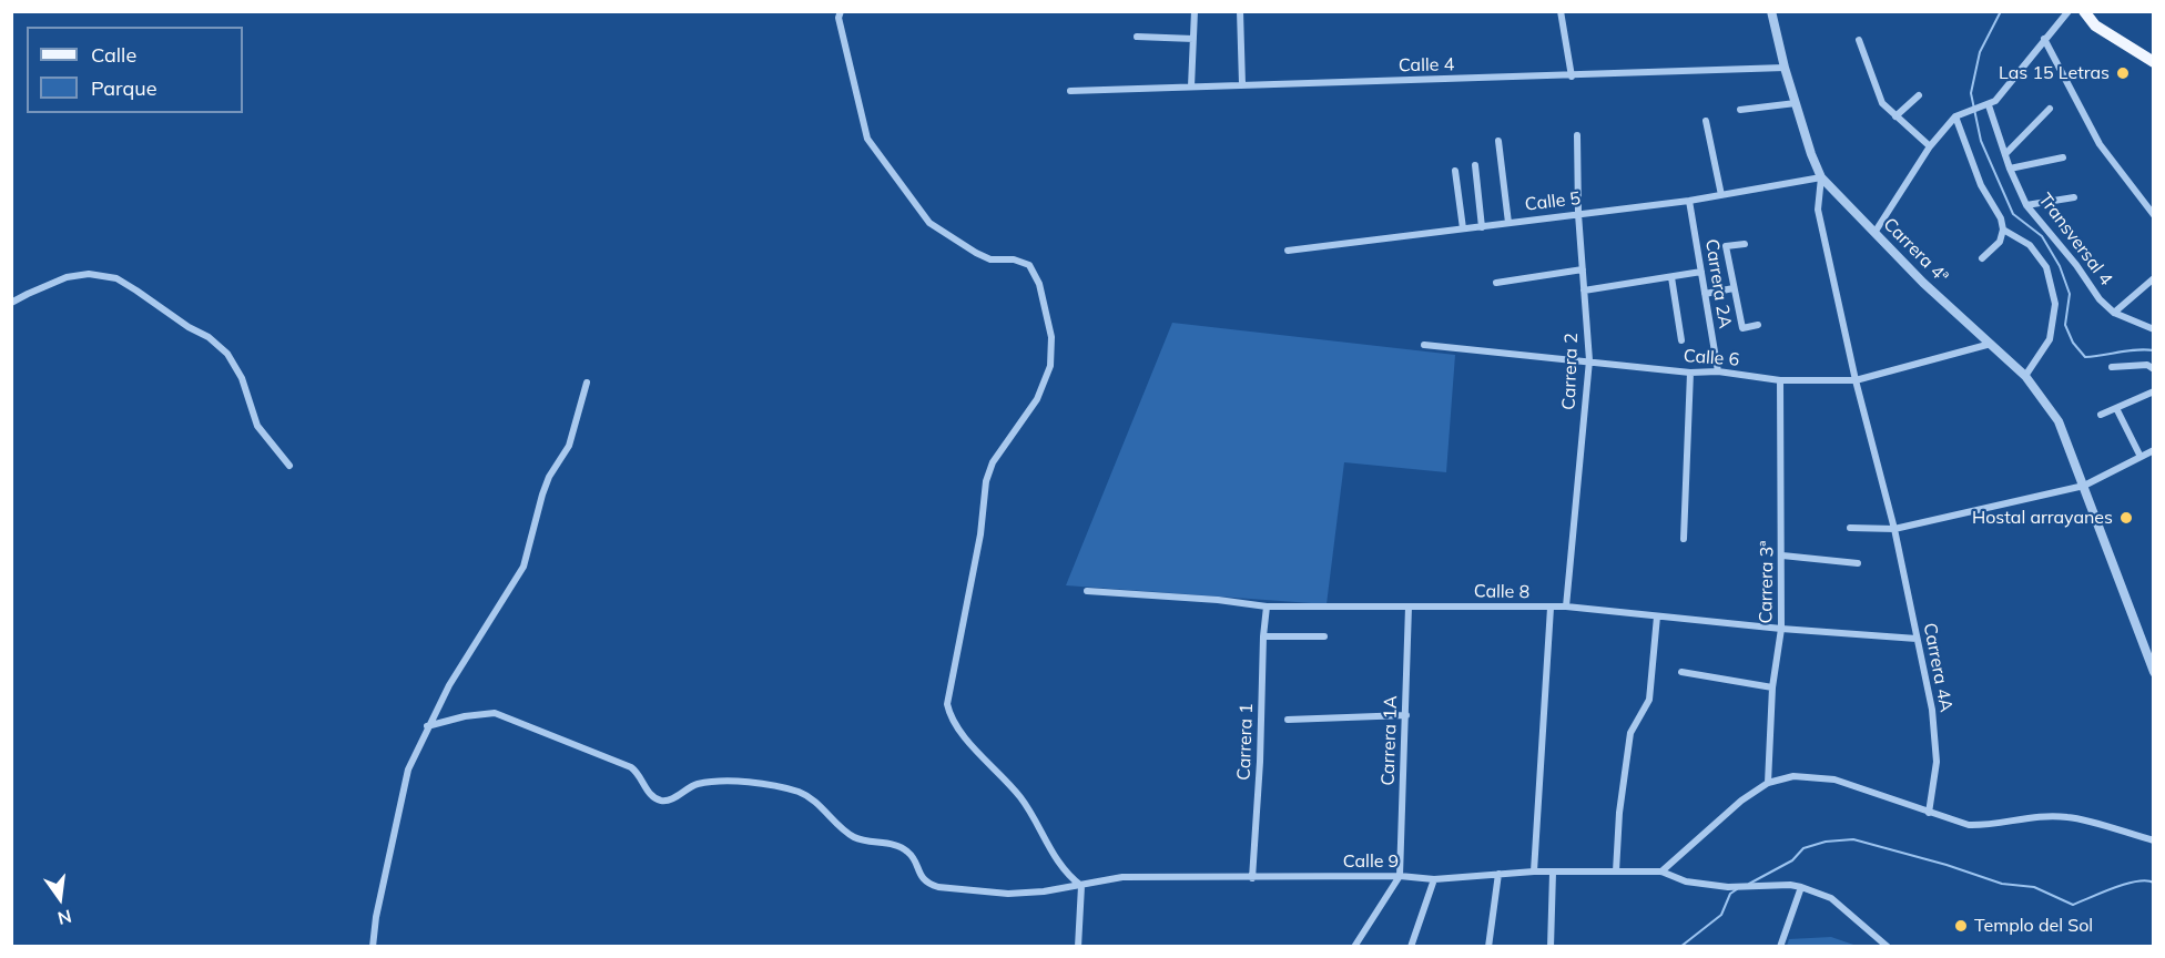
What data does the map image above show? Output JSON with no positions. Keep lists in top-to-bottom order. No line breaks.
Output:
{"streets":{"street":["Calle 4","Calle 5","Transversal 4","Carrera 4ª","Carrera 2A","Calle 6","Carrera 2","Carrera 3ª","Calle 8","Carrera 4A","Carrera 1A","Carrera 1","Calle 9"]},"crossings":[["Calle 4","Carrera 4ª"],["Calle 5","Carrera 4ª"],["Calle 5","Carrera 2A"],["Calle 5","Carrera 2"],["Calle 5","Carrera 4A"],["Carrera 4ª","Calle 6"],["Carrera 4ª","Carrera 4A"],["Carrera 2A","Calle 6"],["Calle 6","Carrera 2"],["Calle 6","Carrera 3ª"],["Calle 6","Carrera 4A"],["Carrera 2","Calle 8"],["Carrera 3ª","Calle 8"],["Calle 8","Carrera 4A"],["Calle 8","Carrera 1A"],["Calle 8","Carrera 1"],["Carrera 1A","Calle 9"],["Carrera 1","Calle 9"]],"places":["Las 15 Letras","Hostal arrayanes","Templo del Sol"],"legend":["Calle","Parque"],"north":"bottom"}
